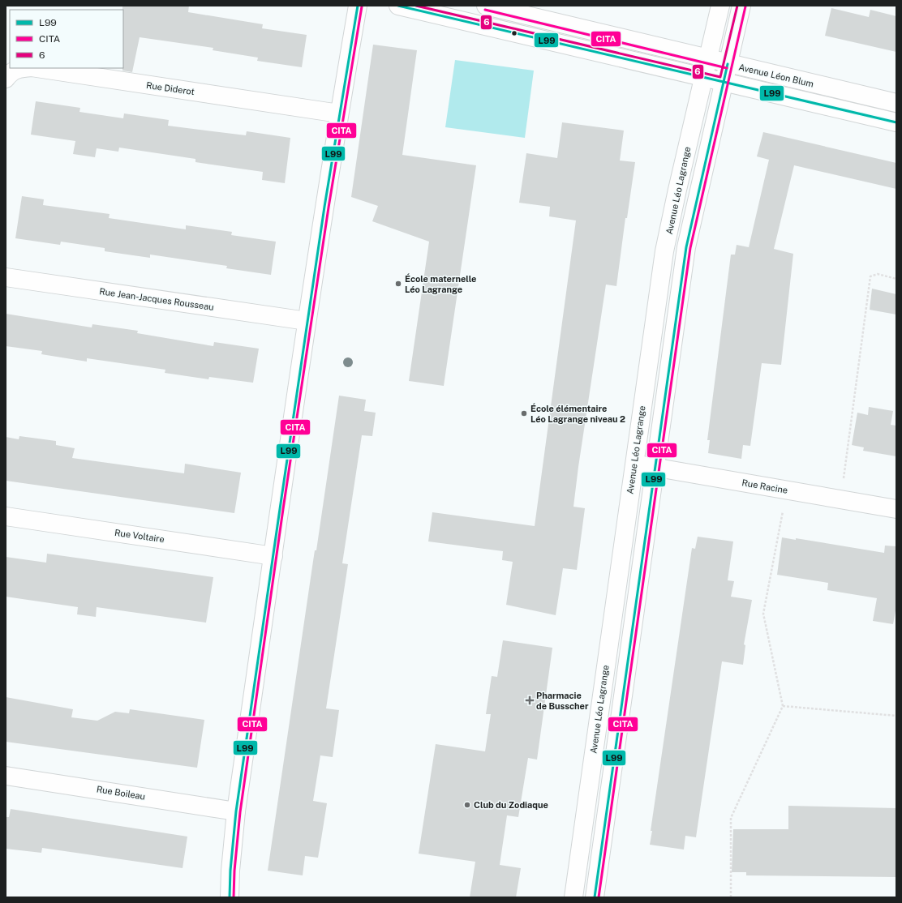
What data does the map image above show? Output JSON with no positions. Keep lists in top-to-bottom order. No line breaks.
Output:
{"streets":{"street":["Avenue Léon Blum","Rue Diderot","Avenue Léo Lagrange","Rue Jean-Jacques Rousseau","Rue Racine","Rue Voltaire","Rue Boileau"]},"crossings":[["Avenue Léon Blum","Avenue Léo Lagrange"],["Avenue Léo Lagrange","Rue Racine"]],"places":{"other":["École maternelle Léo Lagrange","École élémentaire Léo Lagrange niveau 2","Club du Zodiaque"],"health":["Pharmacie de Busscher"]},"lines":["transit line L99","transit line 6","transit line CITA"],"legend":["L99","CITA","6"]}
